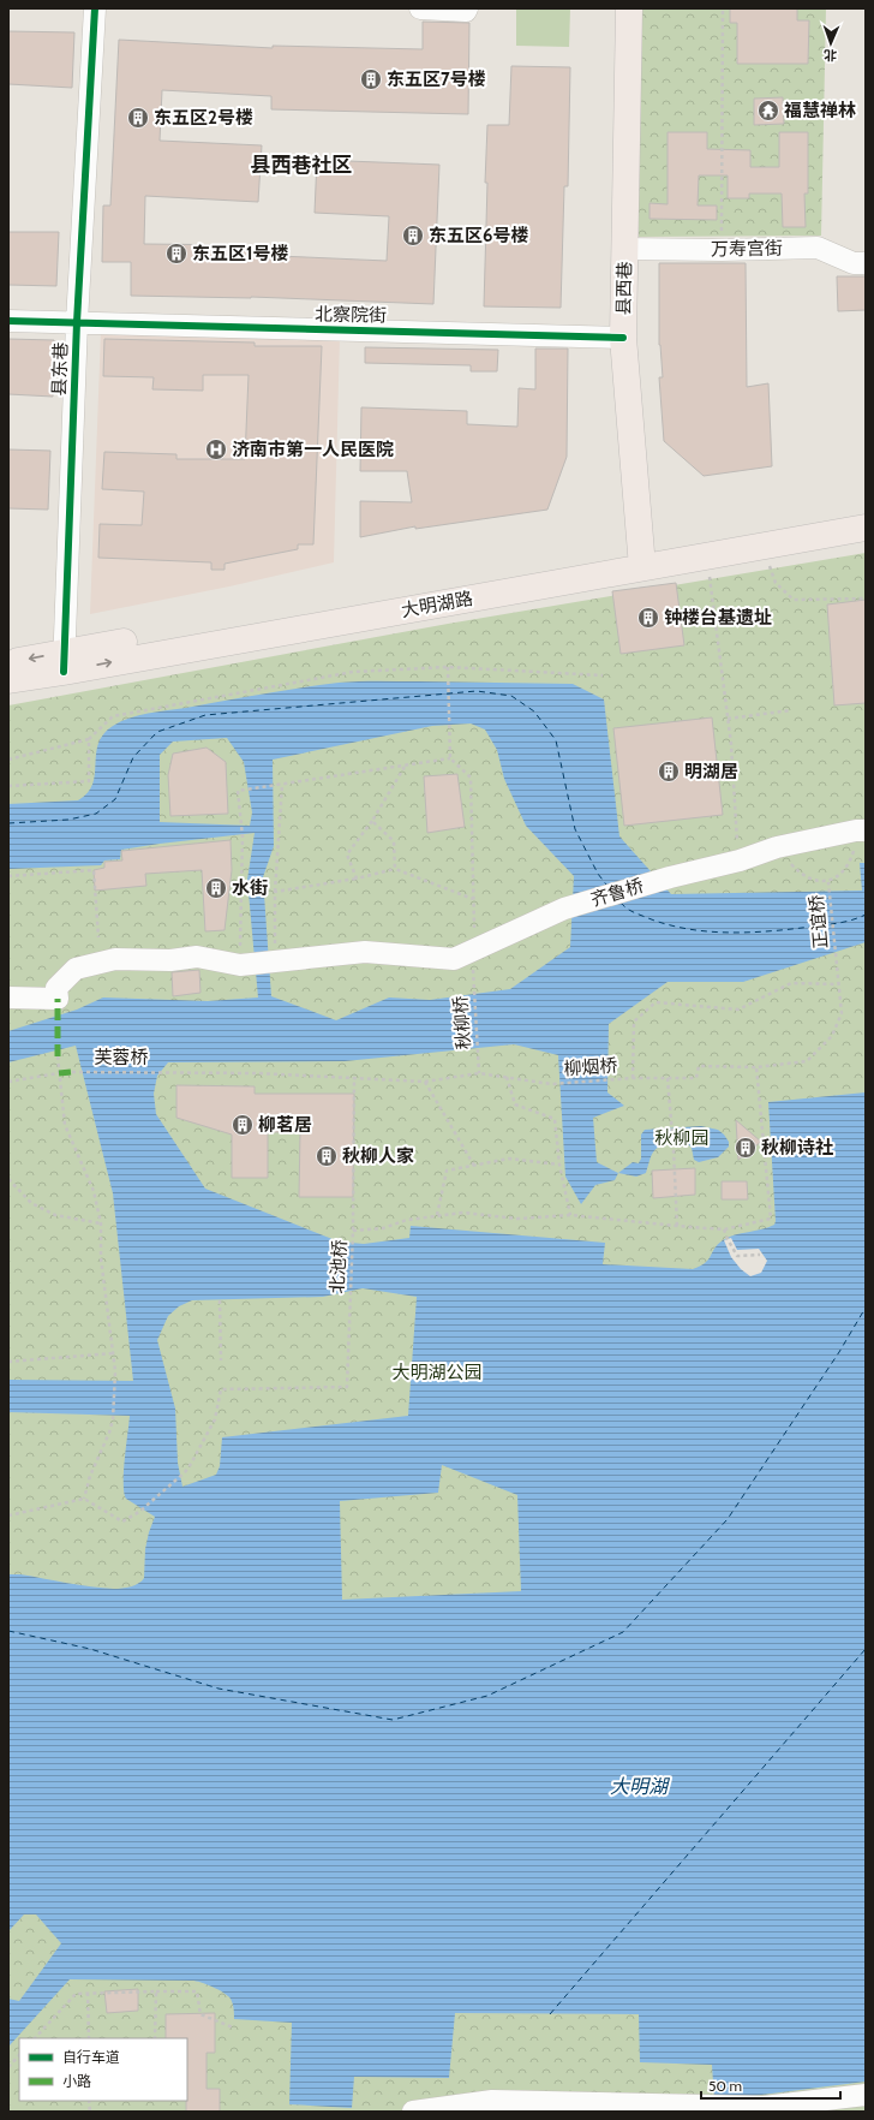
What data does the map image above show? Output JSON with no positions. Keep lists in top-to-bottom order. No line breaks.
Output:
{"streets":{"main road":["县西巷","大明湖路"],"street":["万寿宫街","北察院街","县东巷","齐鲁桥"],"path":["正谊桥","秋柳桥","芙蓉桥","柳烟桥","北池桥"]},"crossings":[["万寿宫街","县西巷"],["县西巷","北察院街"],["县西巷","大明湖路"],["北察院街","县东巷"],["县东巷","大明湖路"],["正谊桥","柳烟桥"],["秋柳桥","柳烟桥"],["芙蓉桥","柳烟桥"],["芙蓉桥","北池桥"],["柳烟桥","北池桥"]],"districts":["县西巷社区"],"water":["大明湖"],"parks":["秋柳园","大明湖公园"],"places":{"building":["东五区7号楼","东五区2号楼","东五区6号楼","东五区1号楼","钟楼台基遗址","明湖居","水街","柳茗居","秋柳诗社","秋柳人家"],"temple":["福慧禅林"],"hospital":["济南市第一人民医院"]},"legend":["自行车道","小路"],"scale_bar":"50 m","north":"bottom"}
